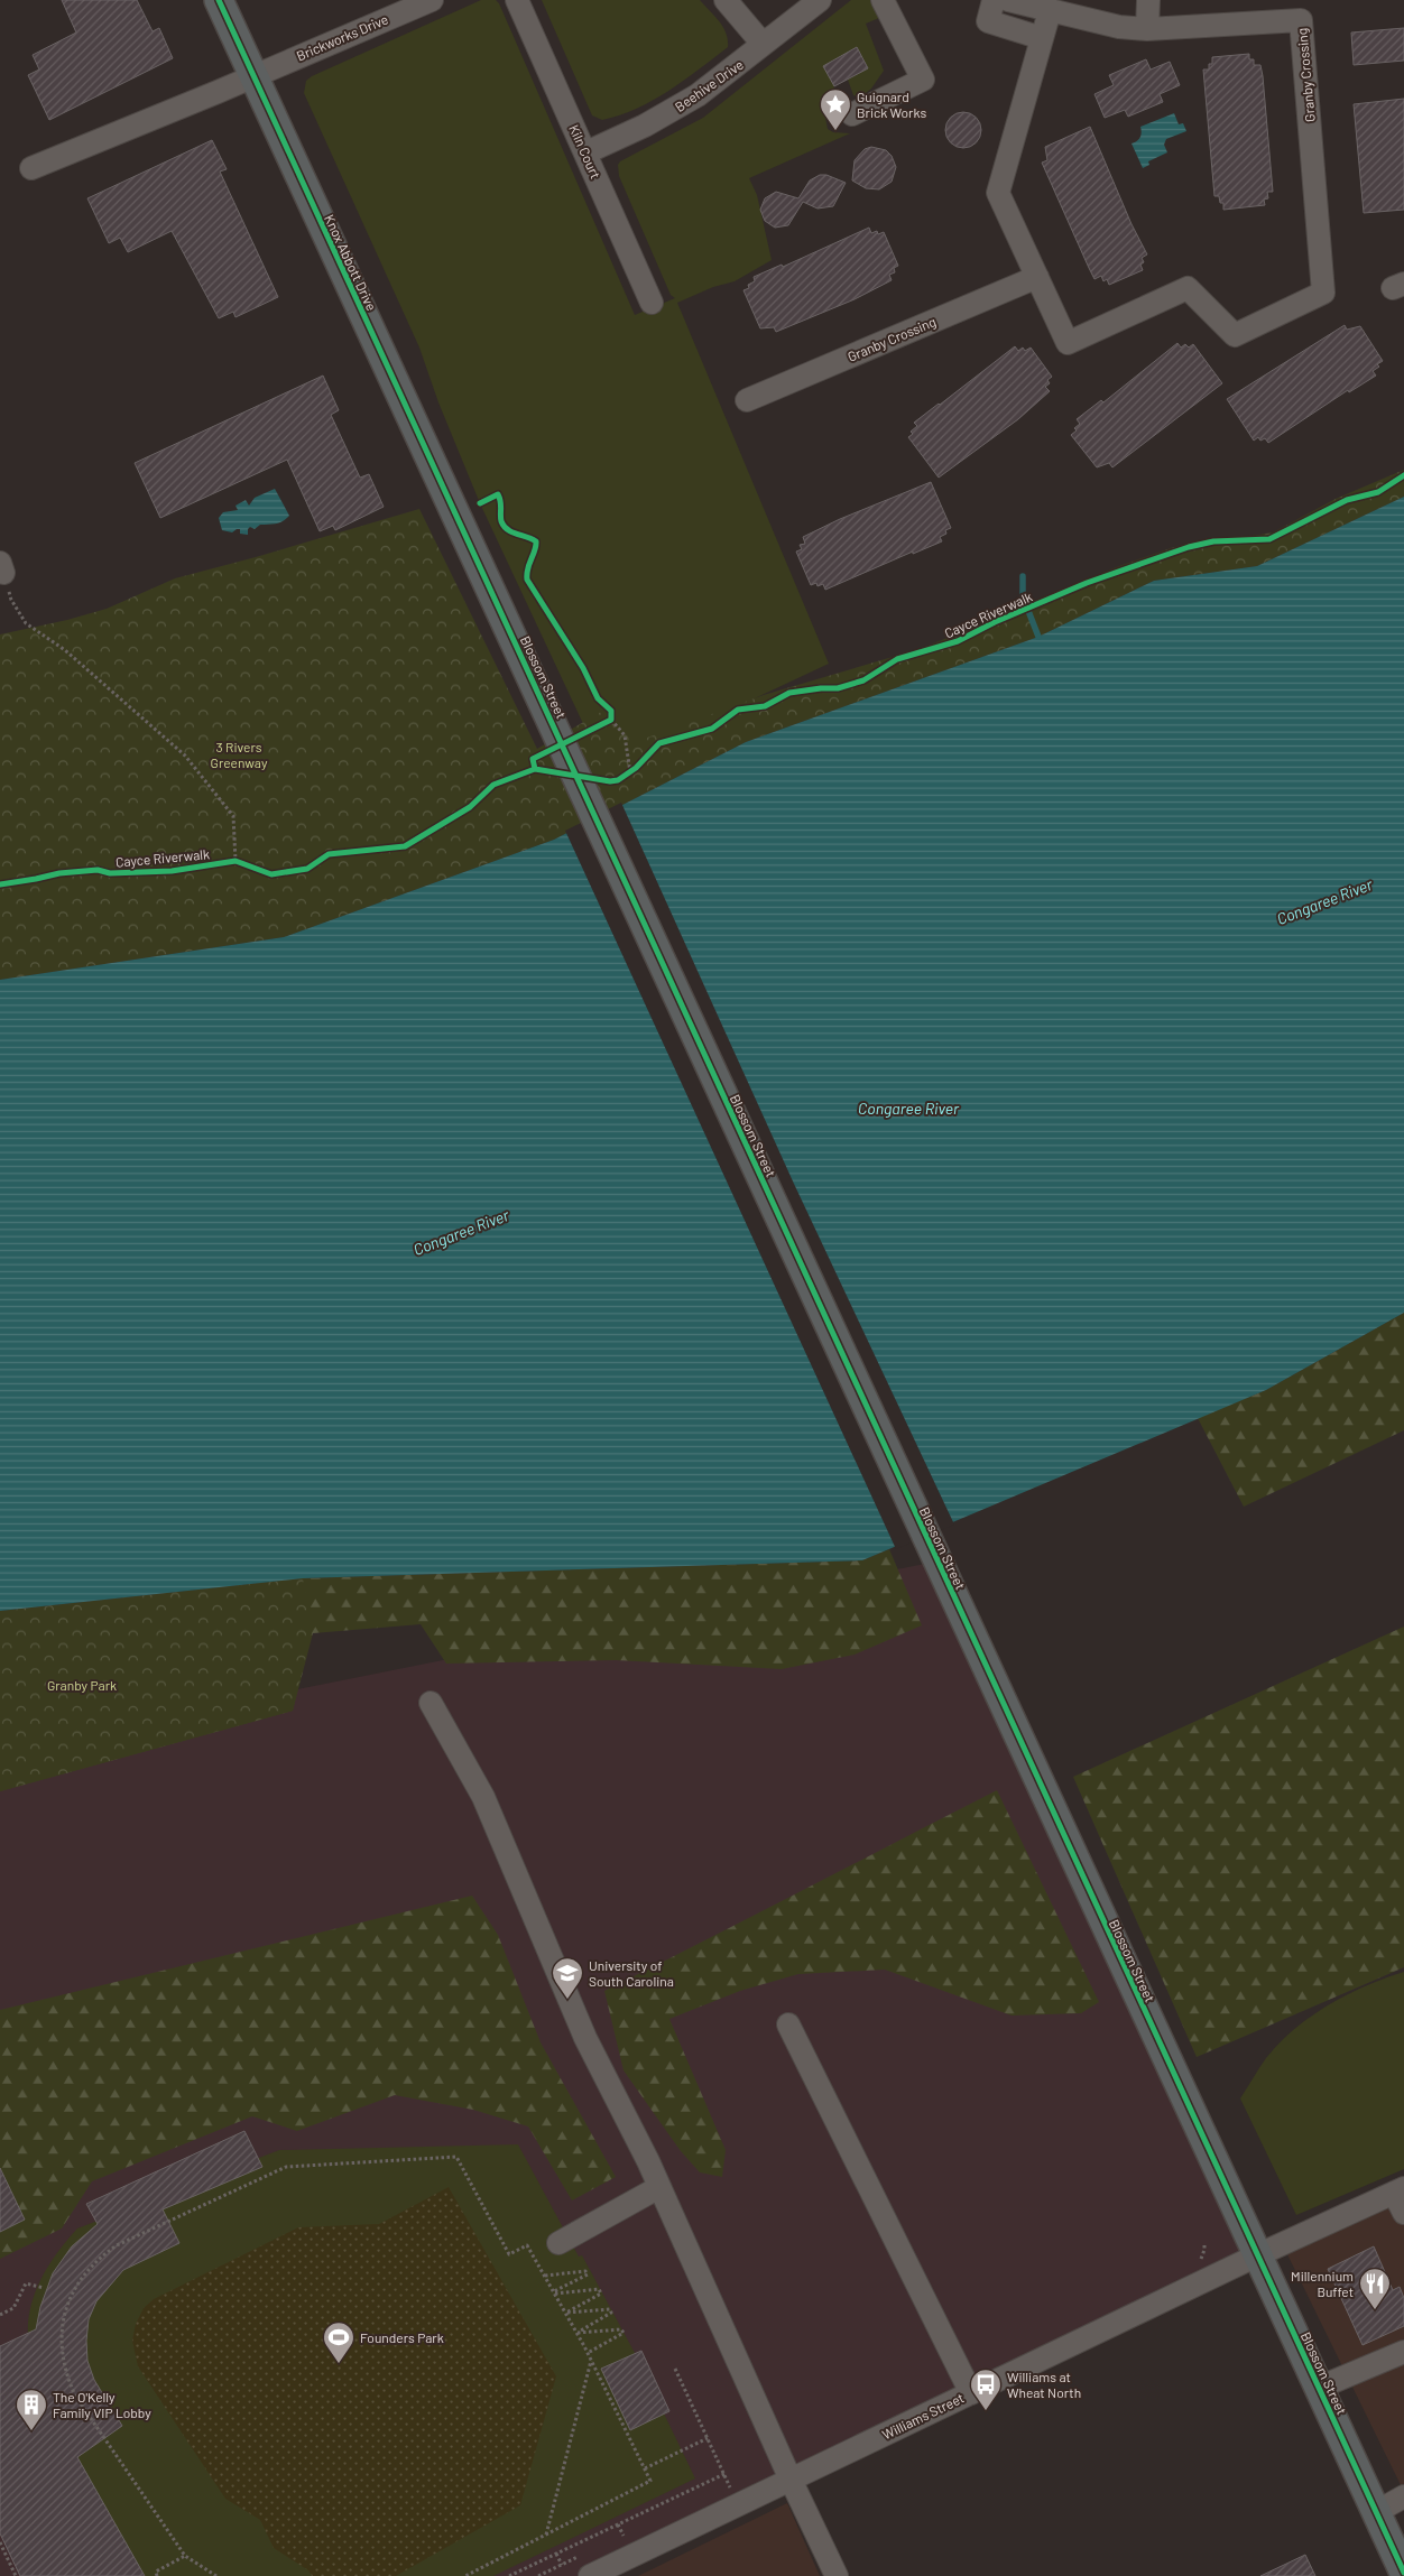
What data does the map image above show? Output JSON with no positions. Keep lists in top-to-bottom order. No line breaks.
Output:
{"streets":{"main road":["Knox Abbott Drive","Blossom Street"],"street":["Brickworks Drive","Granby Crossing","Beehive Drive","Kiln Court","Williams Street"],"cycle path":["Cayce Riverwalk"]},"crossings":[["Brickworks Drive","Knox Abbott Drive"],["Beehive Drive","Kiln Court"],["Knox Abbott Drive","Blossom Street"],["Blossom Street","Williams Street"]],"water":["Congaree River"],"parks":["3 Rivers Greenway","Granby Park"],"places":{"place":["Guignard Brick Works"],"school or university":["University of South Carolina"],"restaurant":["Millennium Buffet"],"sports":["Founders Park"],"bus stop":["Williams at Wheat North"],"building":["The O'Kelly Family VIP Lobby"]}}
